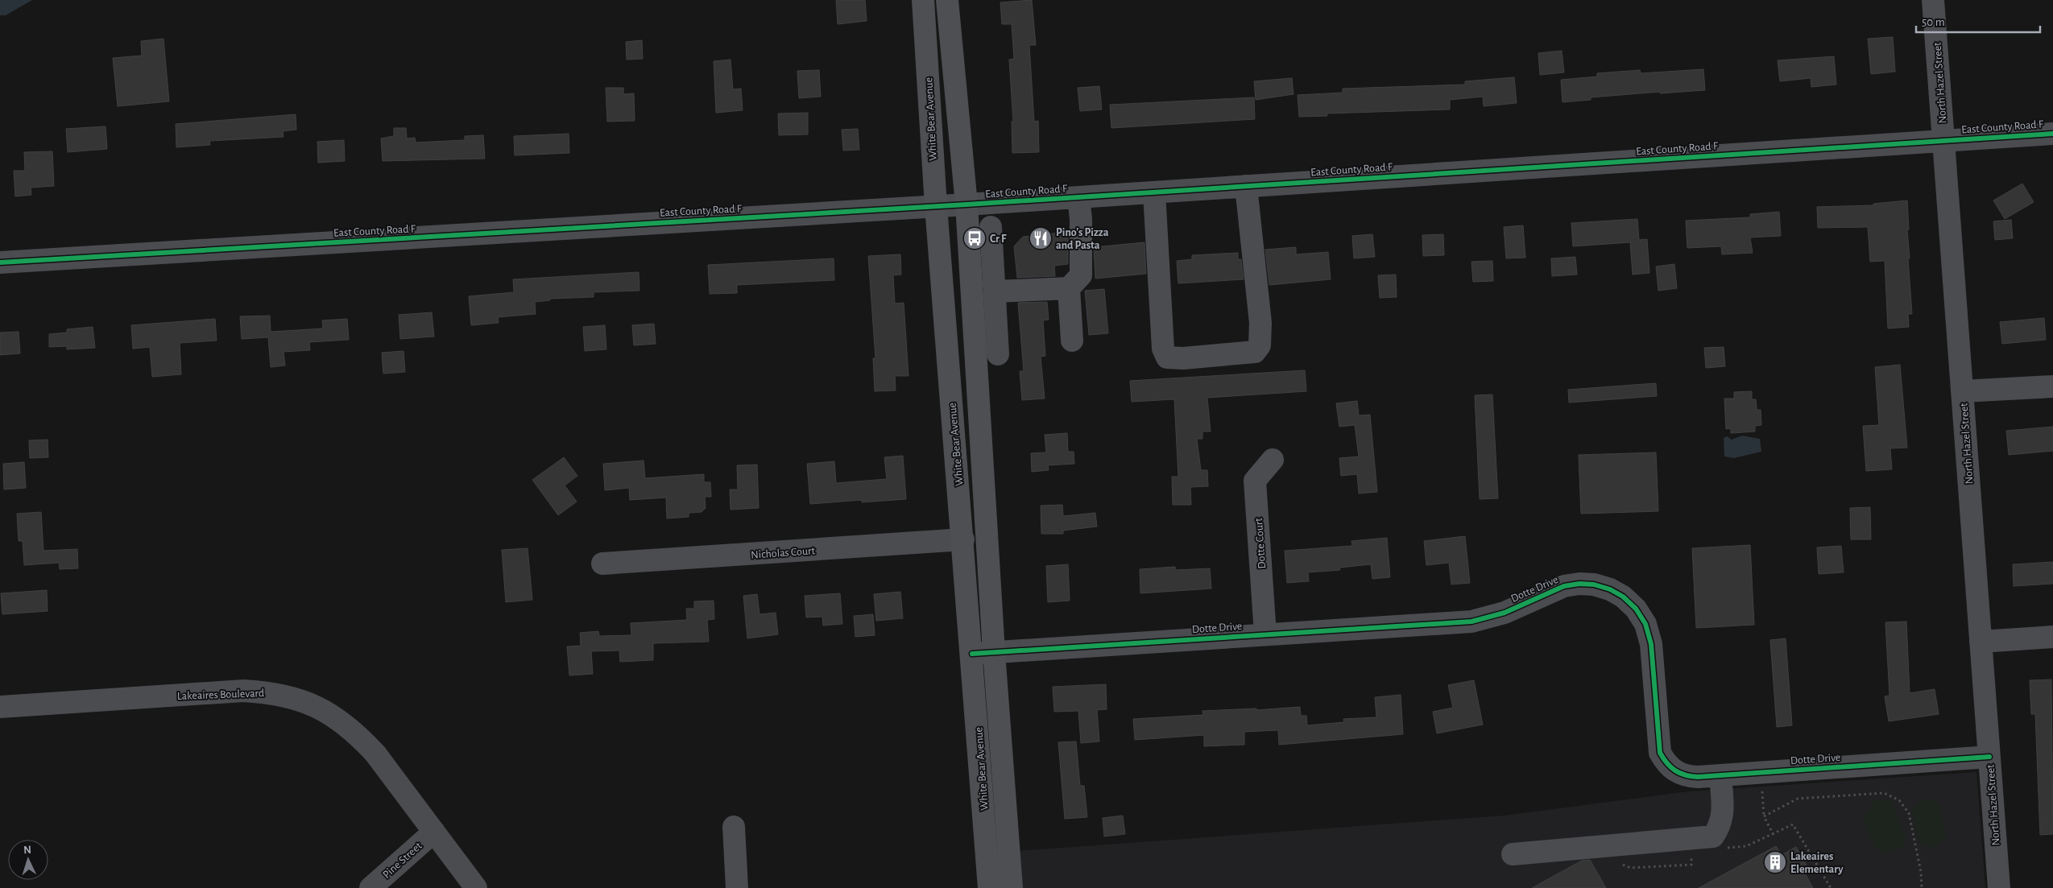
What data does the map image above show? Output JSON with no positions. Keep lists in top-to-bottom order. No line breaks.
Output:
{"streets":{"main road":["White Bear Avenue"],"street":["North Hazel Street","East County Road F","Dotte Court","Nicholas Court","Dotte Drive","Lakeaires Boulevard","Pine Street"]},"crossings":[["North Hazel Street","East County Road F"],["North Hazel Street","Dotte Drive"],["White Bear Avenue","East County Road F"],["White Bear Avenue","Nicholas Court"],["White Bear Avenue","Dotte Drive"],["Dotte Court","Dotte Drive"],["Lakeaires Boulevard","Pine Street"]],"places":{"bus stop":["Cr F"],"restaurant":["Pino's Pizza and Pasta"],"building":["Lakeaires Elementary"]},"scale_bar":"50 m","north":"top"}
